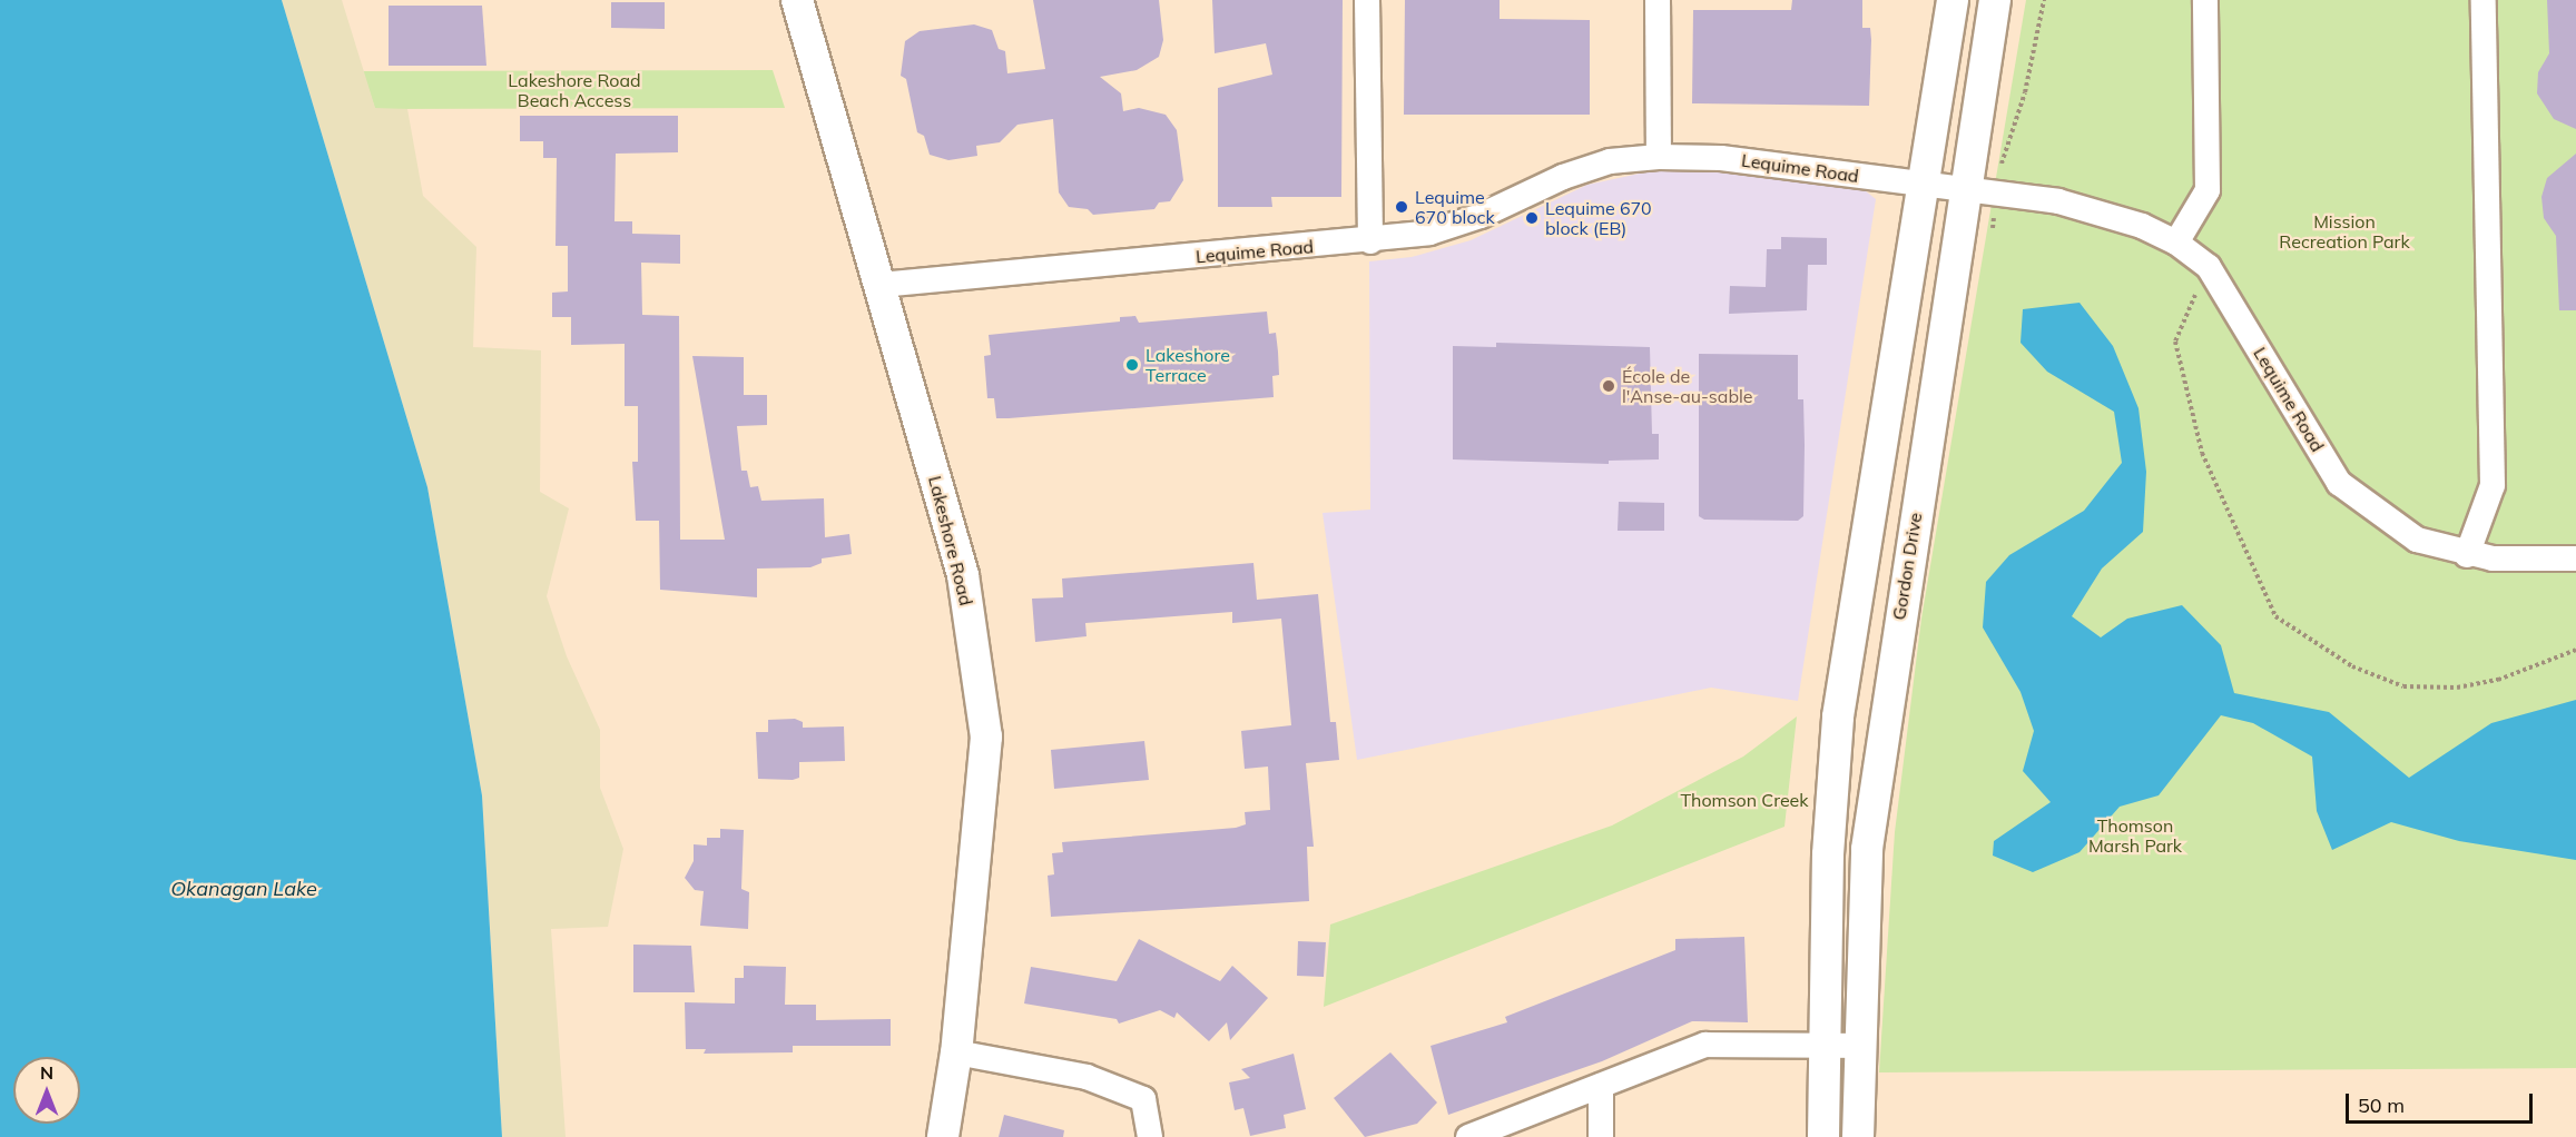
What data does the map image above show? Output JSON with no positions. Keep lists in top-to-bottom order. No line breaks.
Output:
{"streets":{"main road":["Lakeshore Road","Gordon Drive"],"street":["Lequime Road"]},"crossings":[["Lequime Road","Lakeshore Road"],["Lequime Road","Gordon Drive"]],"water":["Okanagan Lake"],"parks":["Lakeshore Road Beach Access","Mission Recreation Park","Thomson Creek","Thomson Marsh Park"],"places":["Lequime 670 block","Lequime 670 block (EB)","Lakeshore Terrace","École de l'Anse-au-sable"],"scale_bar":"50 m","north":"top"}
